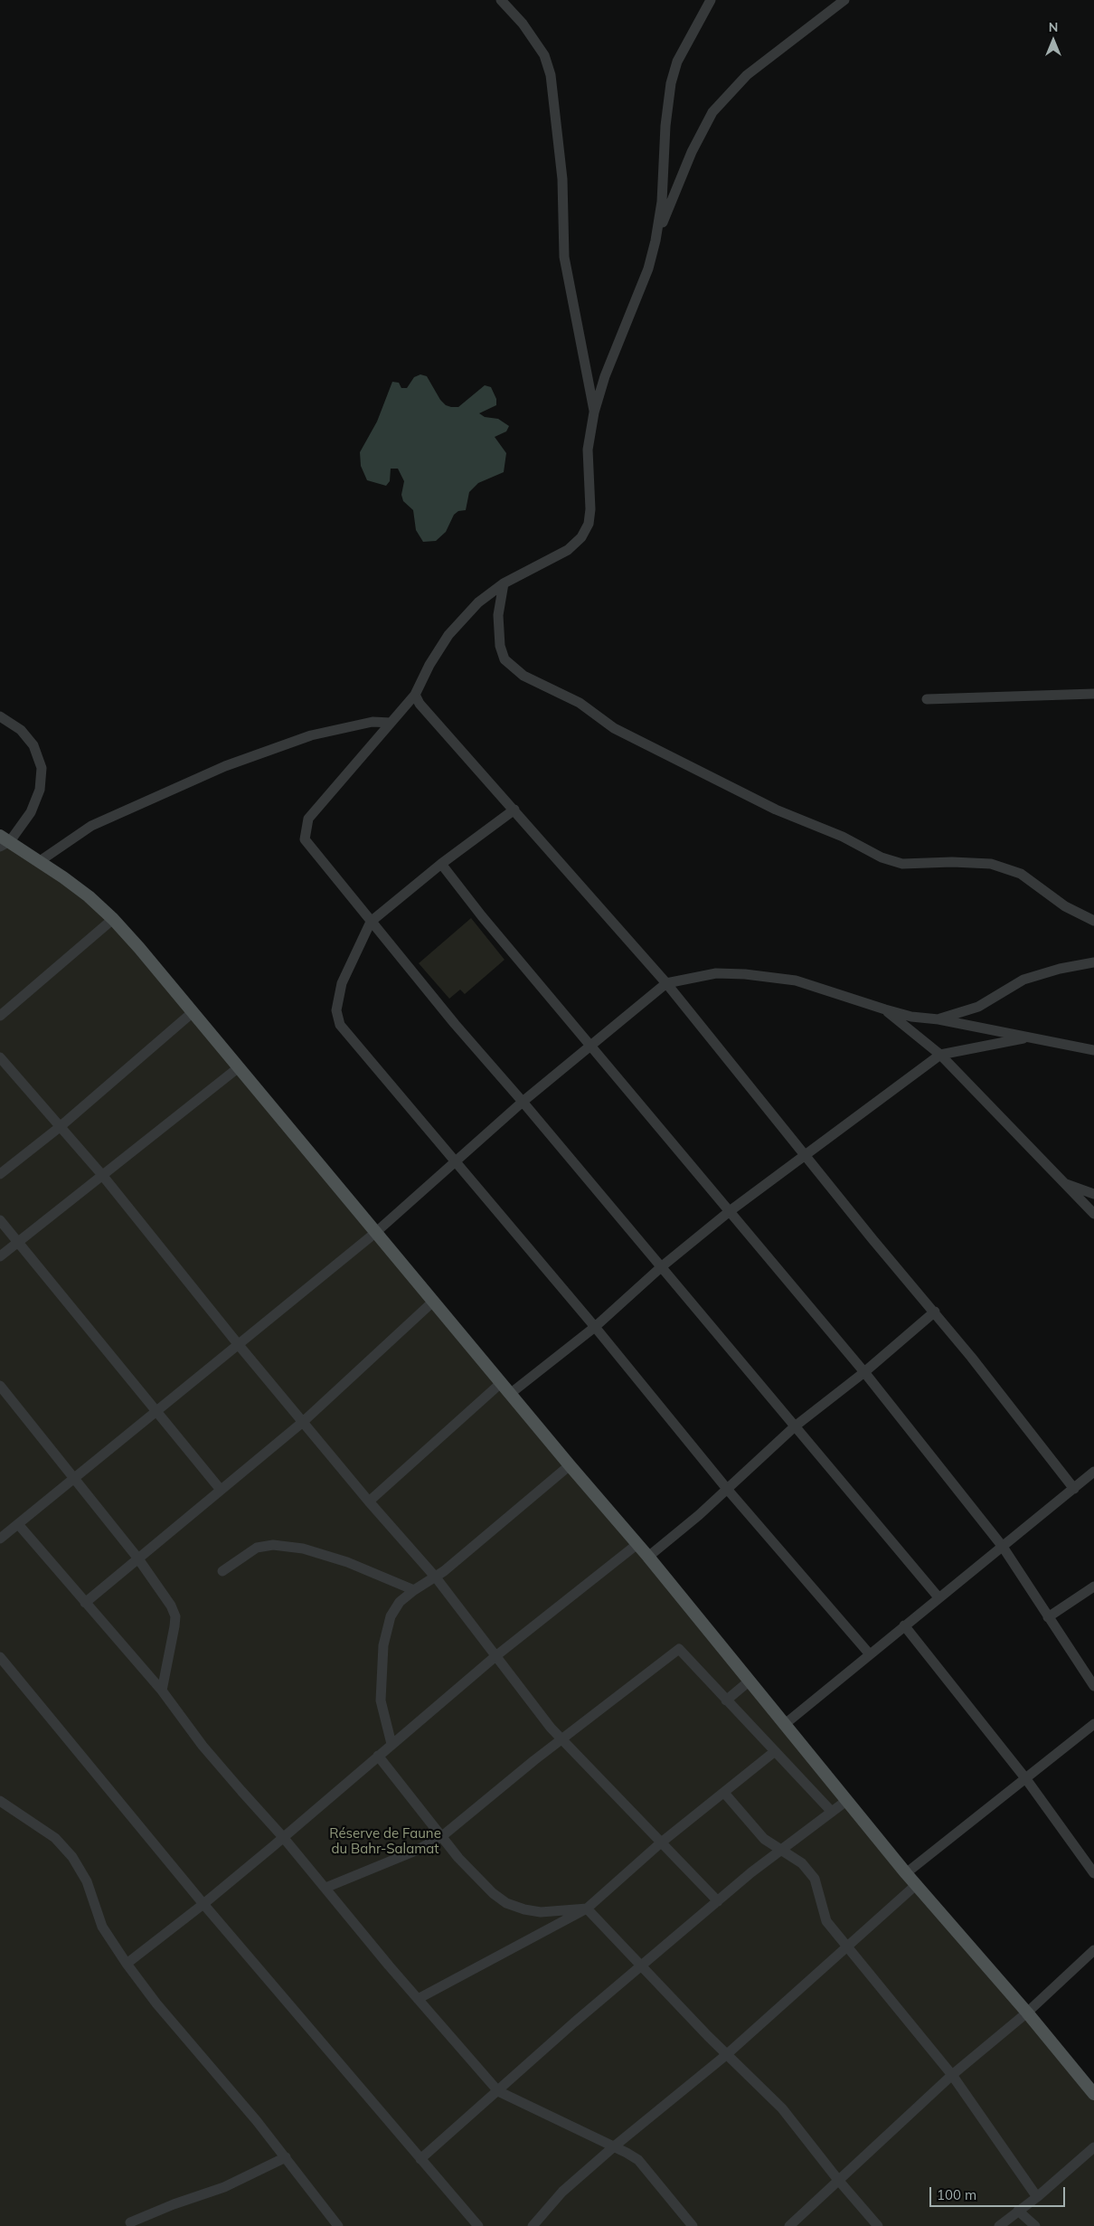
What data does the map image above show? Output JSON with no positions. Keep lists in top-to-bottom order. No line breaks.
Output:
{"parks":["Réserve de Faune du Bahr-Salamat"],"scale_bar":"100 m","north":"top"}
